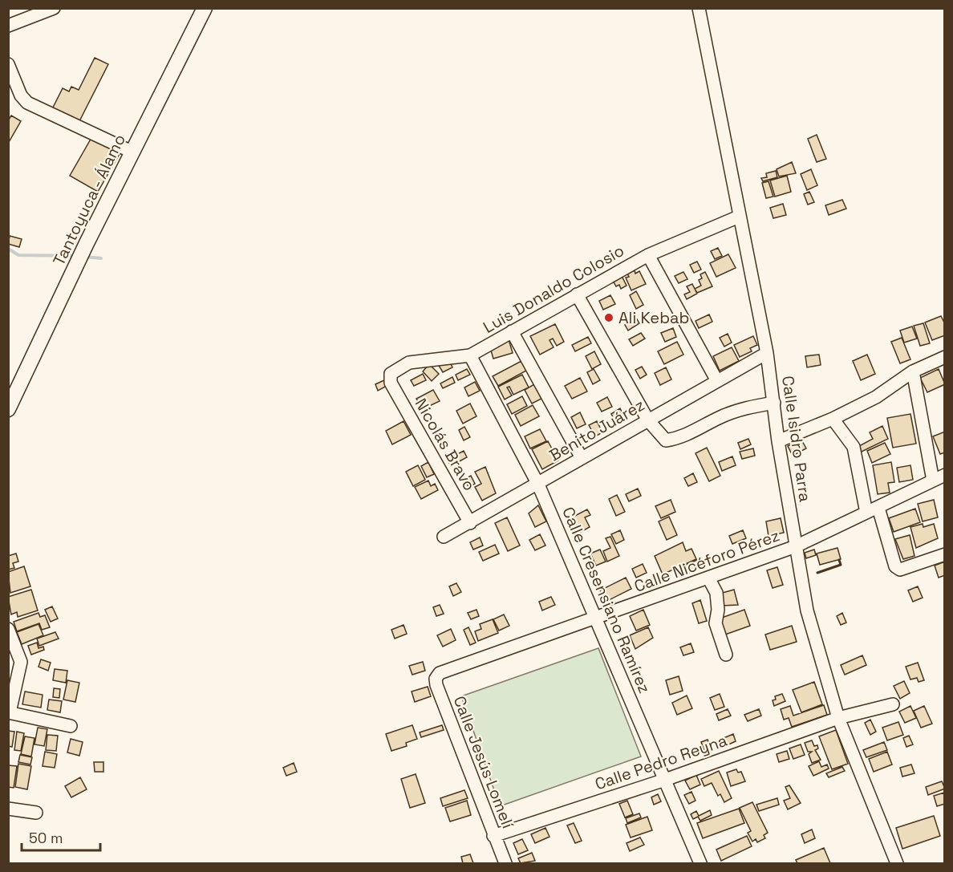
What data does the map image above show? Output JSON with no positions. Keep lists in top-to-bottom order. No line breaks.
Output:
{"streets":{"main road":["Tantoyuca - Álamo"],"street":["Luis Donaldo Colosio","Benito Juárez","Calle Isidro Parra","Nicolás Bravo","Calle Nicéforo Pérez","Calle Cresensiano Ramírez","Calle Jesús Lomelí","Calle Pedro Reyna"]},"crossings":[["Luis Donaldo Colosio","Calle Isidro Parra"],["Luis Donaldo Colosio","Nicolás Bravo"],["Luis Donaldo Colosio","Calle Cresensiano Ramírez"],["Benito Juárez","Calle Isidro Parra"],["Benito Juárez","Nicolás Bravo"],["Benito Juárez","Calle Cresensiano Ramírez"],["Calle Isidro Parra","Calle Nicéforo Pérez"],["Calle Isidro Parra","Calle Pedro Reyna"],["Calle Nicéforo Pérez","Calle Cresensiano Ramírez"],["Calle Nicéforo Pérez","Calle Jesús Lomelí"],["Calle Cresensiano Ramírez","Calle Pedro Reyna"],["Calle Jesús Lomelí","Calle Pedro Reyna"]],"places":["Ali Kebab"],"scale_bar":"50 m"}
